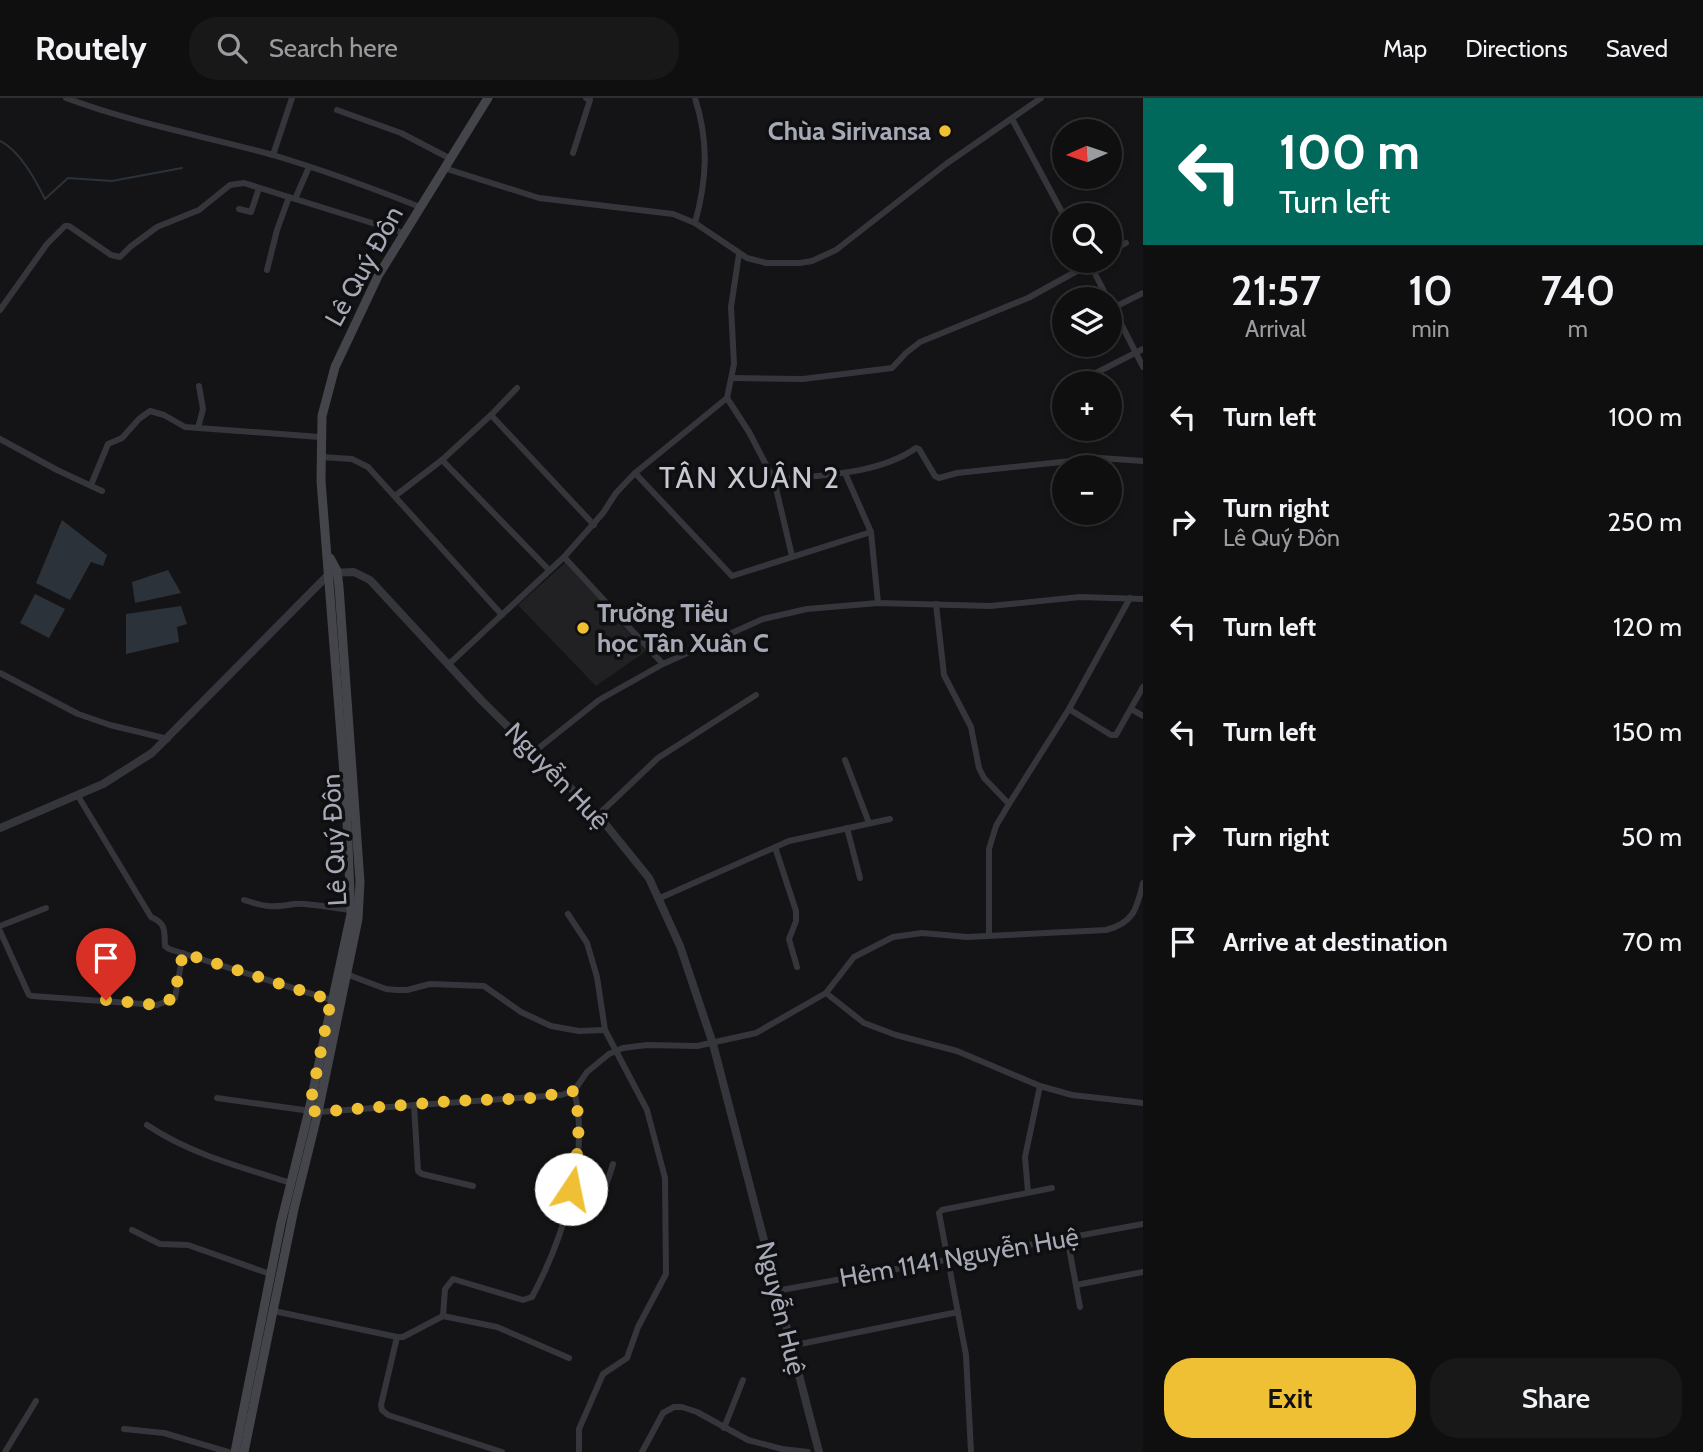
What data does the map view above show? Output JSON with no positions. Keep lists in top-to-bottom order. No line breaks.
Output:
{"streets":{"main road":["Lê Quý Đôn"],"street":["Nguyễn Huệ","Hẻm 1141 Nguyễn Huệ"]},"crossings":[["Lê Quý Đôn","Nguyễn Huệ"],["Nguyễn Huệ","Hẻm 1141 Nguyễn Huệ"]],"districts":["TÂN XUÂN 2"],"places":["Chùa Sirivansa","Trường Tiểu học Tân Xuân C"],"north":"left","page":{"header":"Routely","search":"Search here","nav":["Map","Directions","Saved"],"turn":["100 m","Turn left"],"map_buttons":["+","−"],"eta":["21:57","Arrival","10","min","740","m"],"list":[{"name":"Turn left","value":"100 m"},{"name":"Turn right","note":"Lê Quý Đôn","value":"250 m"},{"name":"Turn left","value":"120 m"},{"name":"Turn left","value":"150 m"},{"name":"Turn right","value":"50 m"},{"name":"Arrive at destination","value":"70 m"}],"buttons":["Exit","Share"]}}
